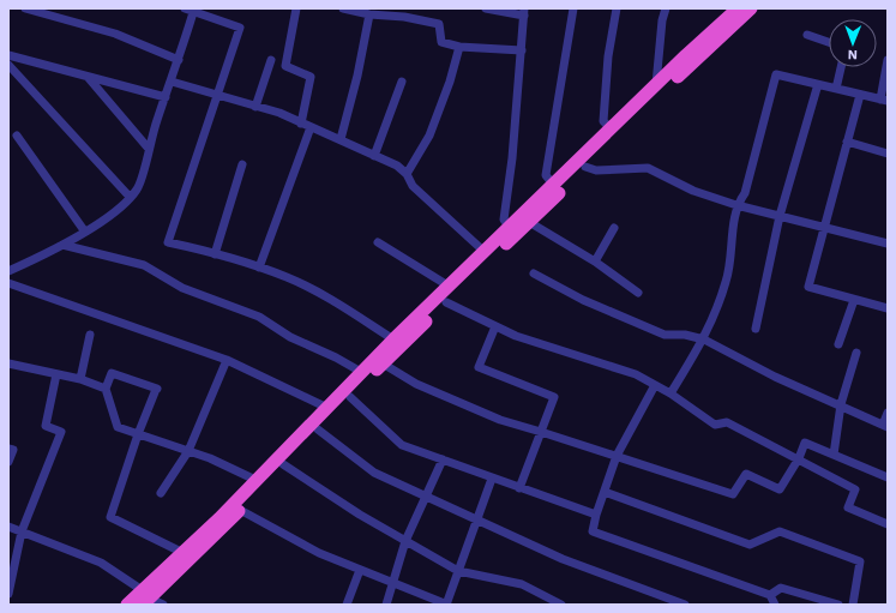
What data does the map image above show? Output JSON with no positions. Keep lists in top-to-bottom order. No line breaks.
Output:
{"north":"bottom"}
